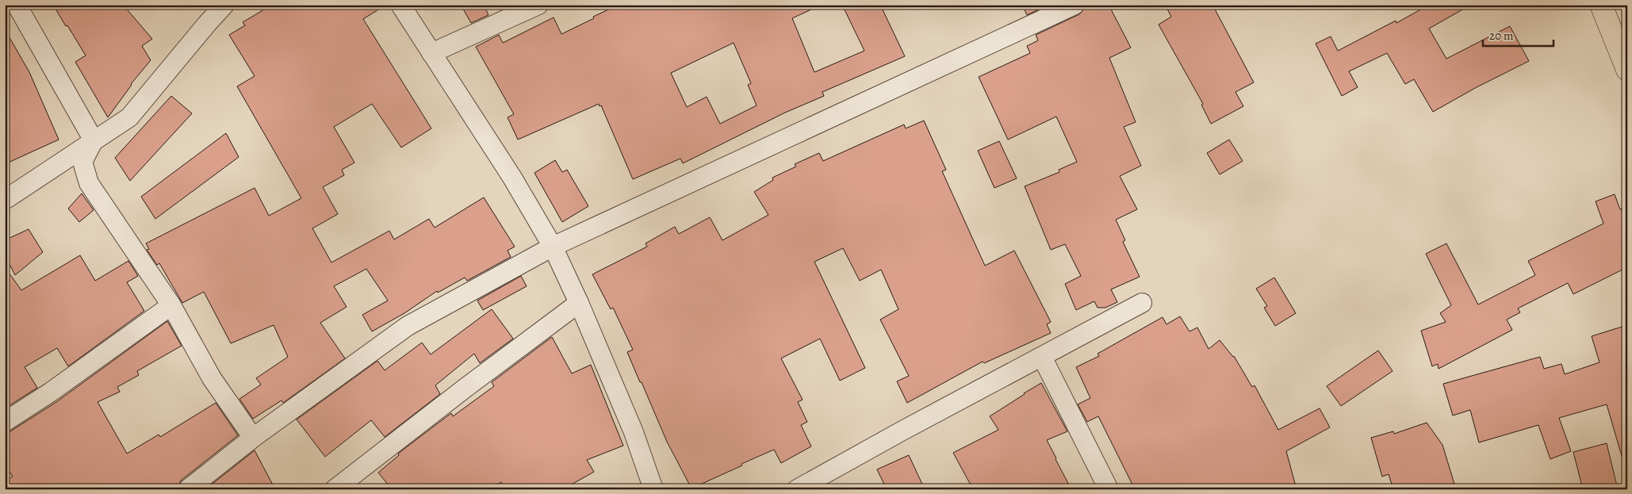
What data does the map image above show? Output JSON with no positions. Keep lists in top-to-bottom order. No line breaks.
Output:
{"scale_bar":"20 m"}
